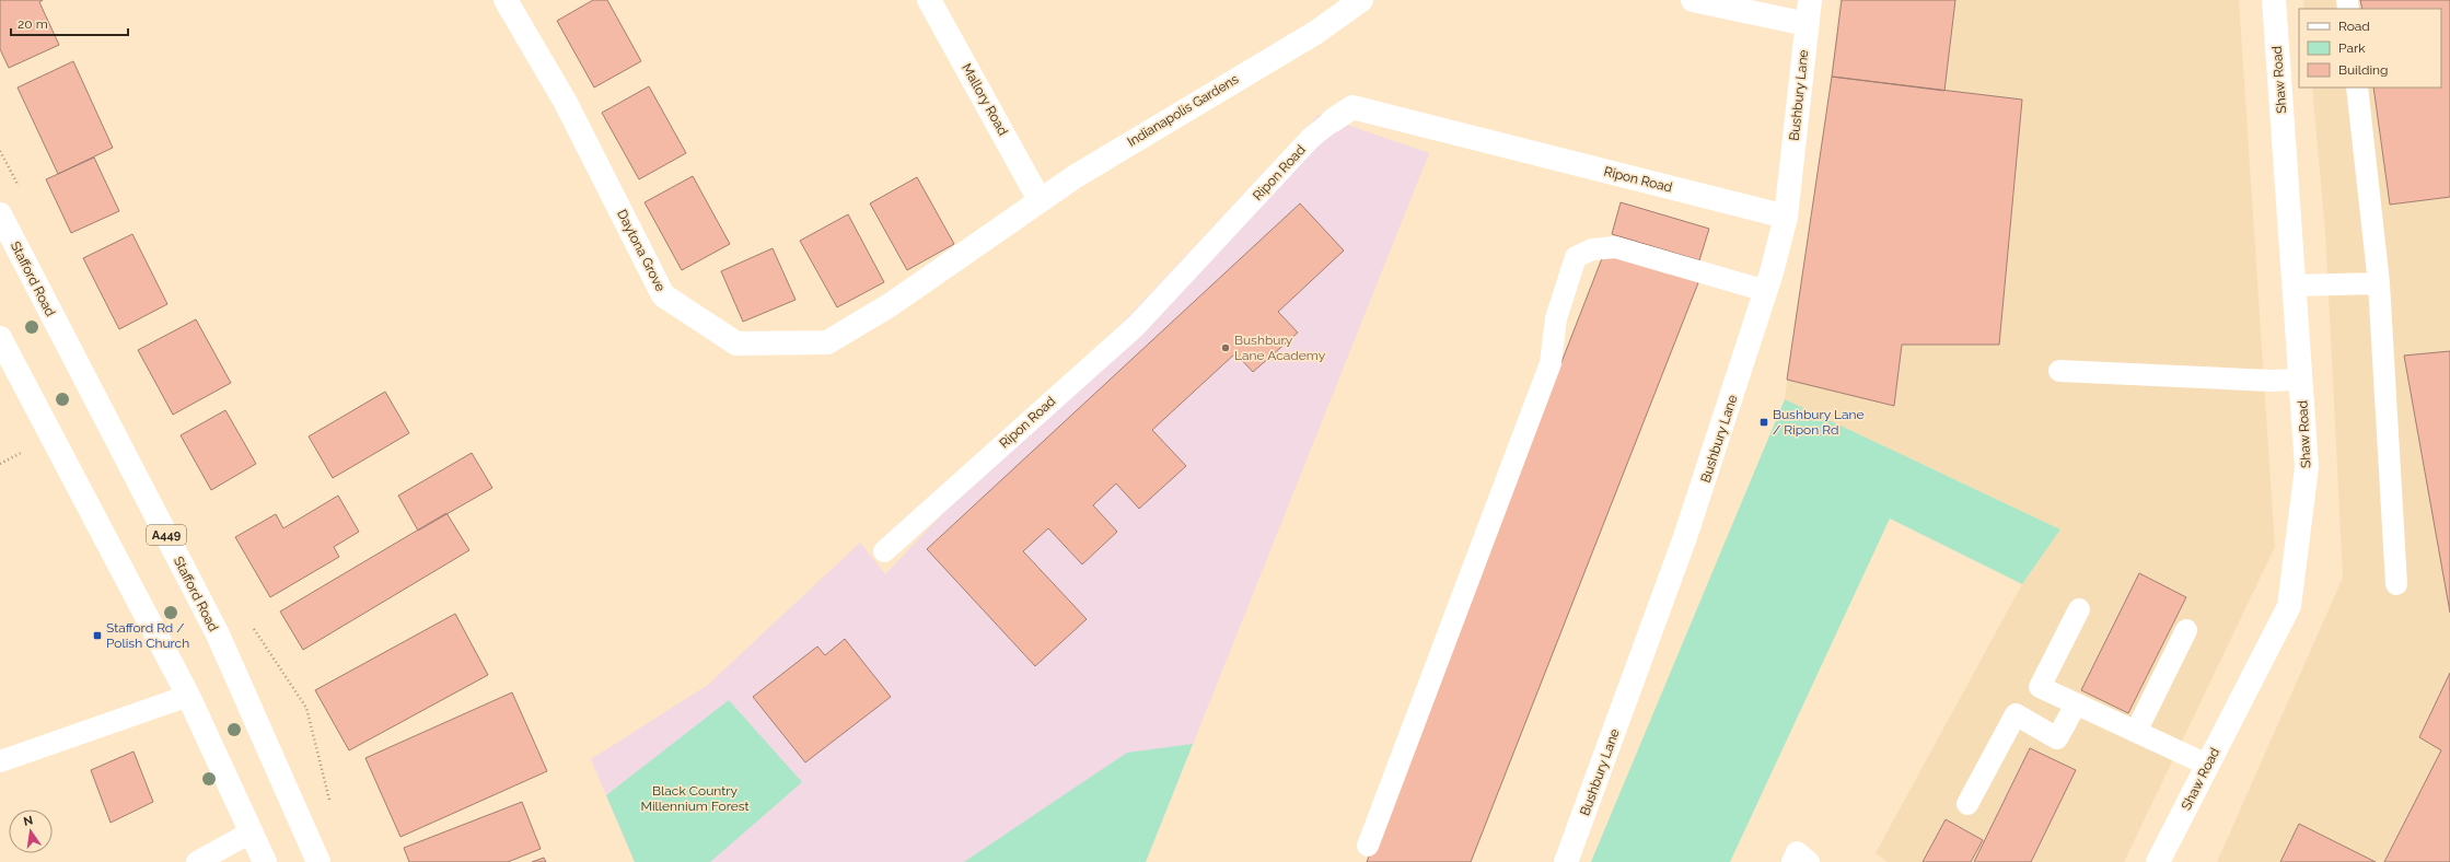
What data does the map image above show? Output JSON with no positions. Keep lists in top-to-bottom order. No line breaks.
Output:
{"streets":{"main road":["Shaw Road","Bushbury Lane","Mallory Road","Indianapolis Gardens","Ripon Road","Daytona Grove","Stafford Road","A449"]},"crossings":[["Bushbury Lane","Ripon Road"],["Mallory Road","Indianapolis Gardens"],["Indianapolis Gardens","Daytona Grove"]],"parks":["Black Country Millennium Forest"],"places":{"other":["Bushbury Lane Academy"],"transit":["Bushbury Lane / Ripon Rd","Stafford Rd / Polish Church"]},"legend":["Road","Park","Building"],"scale_bar":"20 m","north":"top"}
